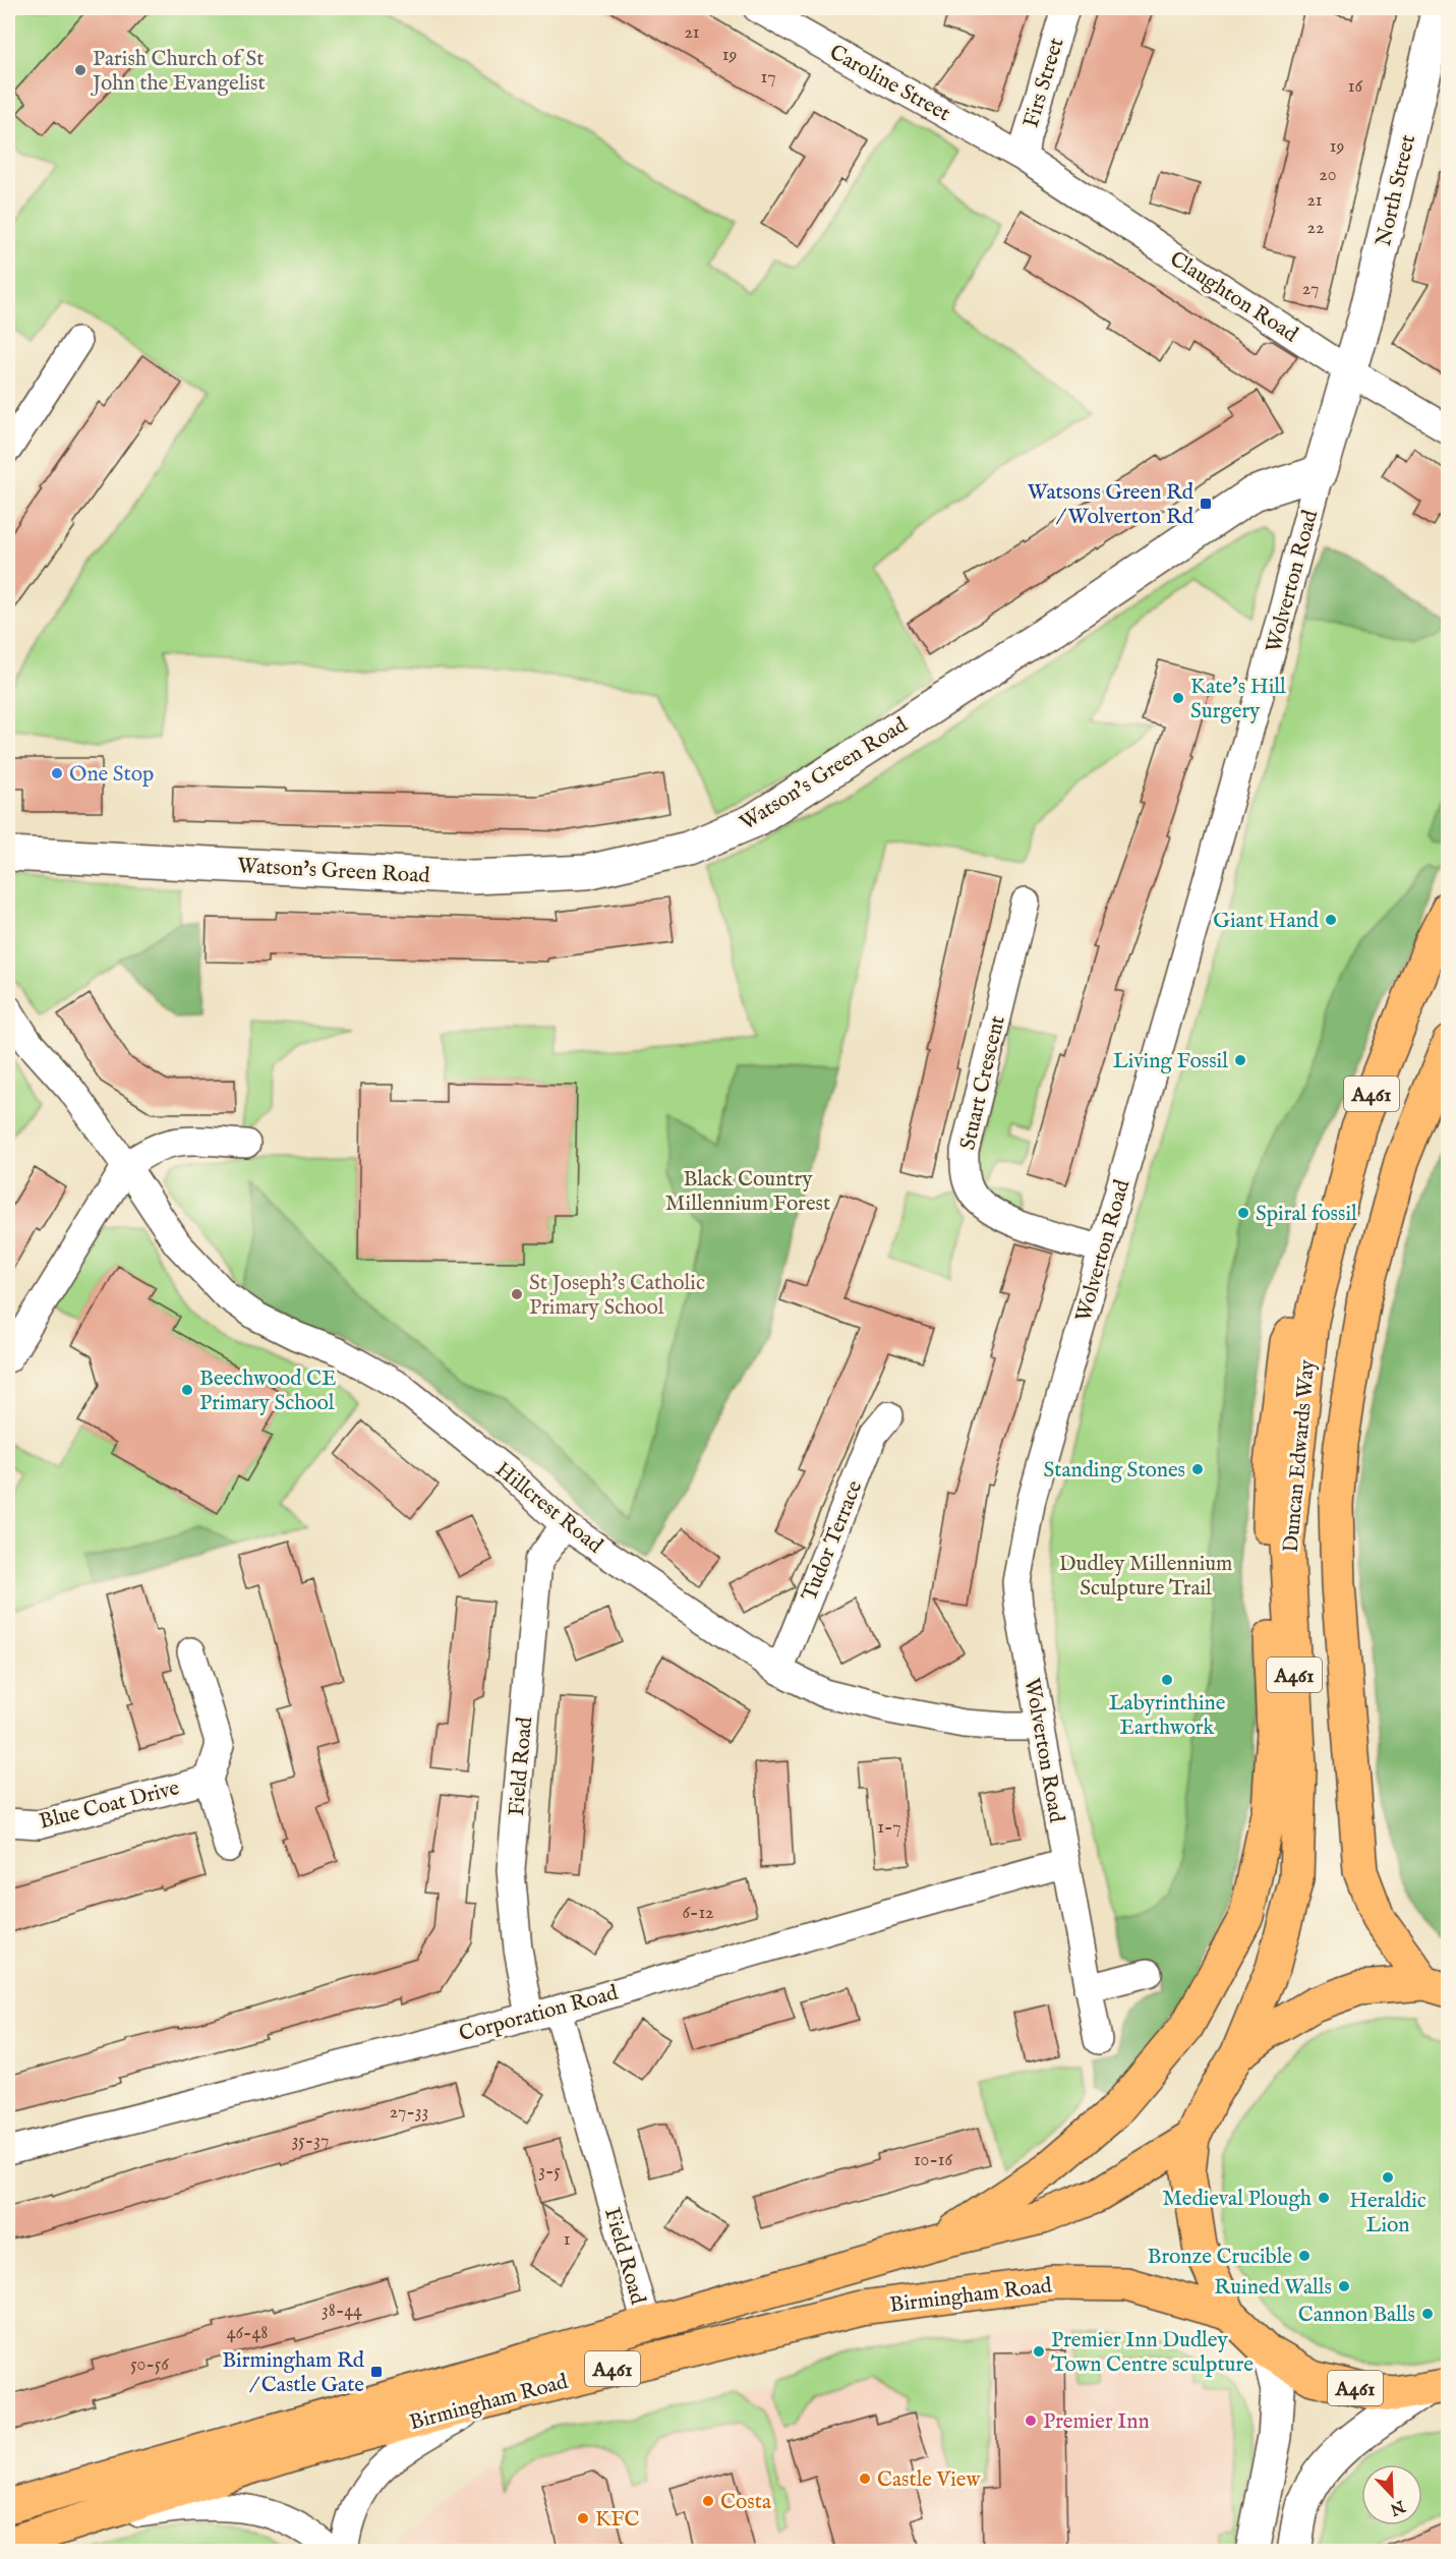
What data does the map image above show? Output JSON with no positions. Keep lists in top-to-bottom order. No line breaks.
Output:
{"streets":{"highway":["A461","Duncan Edwards Way","Birmingham Road"],"street":["Caroline Street","Firs Street","North Street","Claughton Road","Wolverton Road","Watson's Green Road","Stuart Crescent","Hillcrest Road","Tudor Terrace","Field Road","Blue Coat Drive","Corporation Road"]},"crossings":[["Caroline Street","Firs Street"],["Caroline Street","Claughton Road"],["Firs Street","Claughton Road"],["North Street","Claughton Road"],["North Street","Wolverton Road"],["North Street","Watson's Green Road"],["Wolverton Road","Watson's Green Road"],["Wolverton Road","Stuart Crescent"],["Wolverton Road","Hillcrest Road"],["Wolverton Road","Corporation Road"],["A461","Duncan Edwards Way"],["A461","Birmingham Road"],["Hillcrest Road","Tudor Terrace"],["Hillcrest Road","Field Road"],["Field Road","Corporation Road"],["Field Road","Birmingham Road"]],"parks":["Black Country Millennium Forest","Dudley Millennium Sculpture Trail"],"places":{"other":["Parish Church of St John the Evangelist","Kate's Hill Surgery","One Stop","Giant Hand","Living Fossil","Spiral fossil","St Joseph's Catholic Primary School","Beechwood CE Primary School","Standing Stones","Labyrinthine Earthwork","Heraldic Lion","Medieval Plough","Bronze Crucible","Ruined Walls","Cannon Balls","Premier Inn Dudley Town Centre sculpture","Premier Inn","Castle View","Costa","KFC"],"transit":["Watsons Green Rd / Wolverton Rd","Birmingham Rd / Castle Gate"]},"house_numbers":["21","19","17","16","19","20","21","22","27","1-7","6-12","27-33","35-37","10-16","3-5","1","38-44","46-48","50-56"],"north":"bottom right"}
